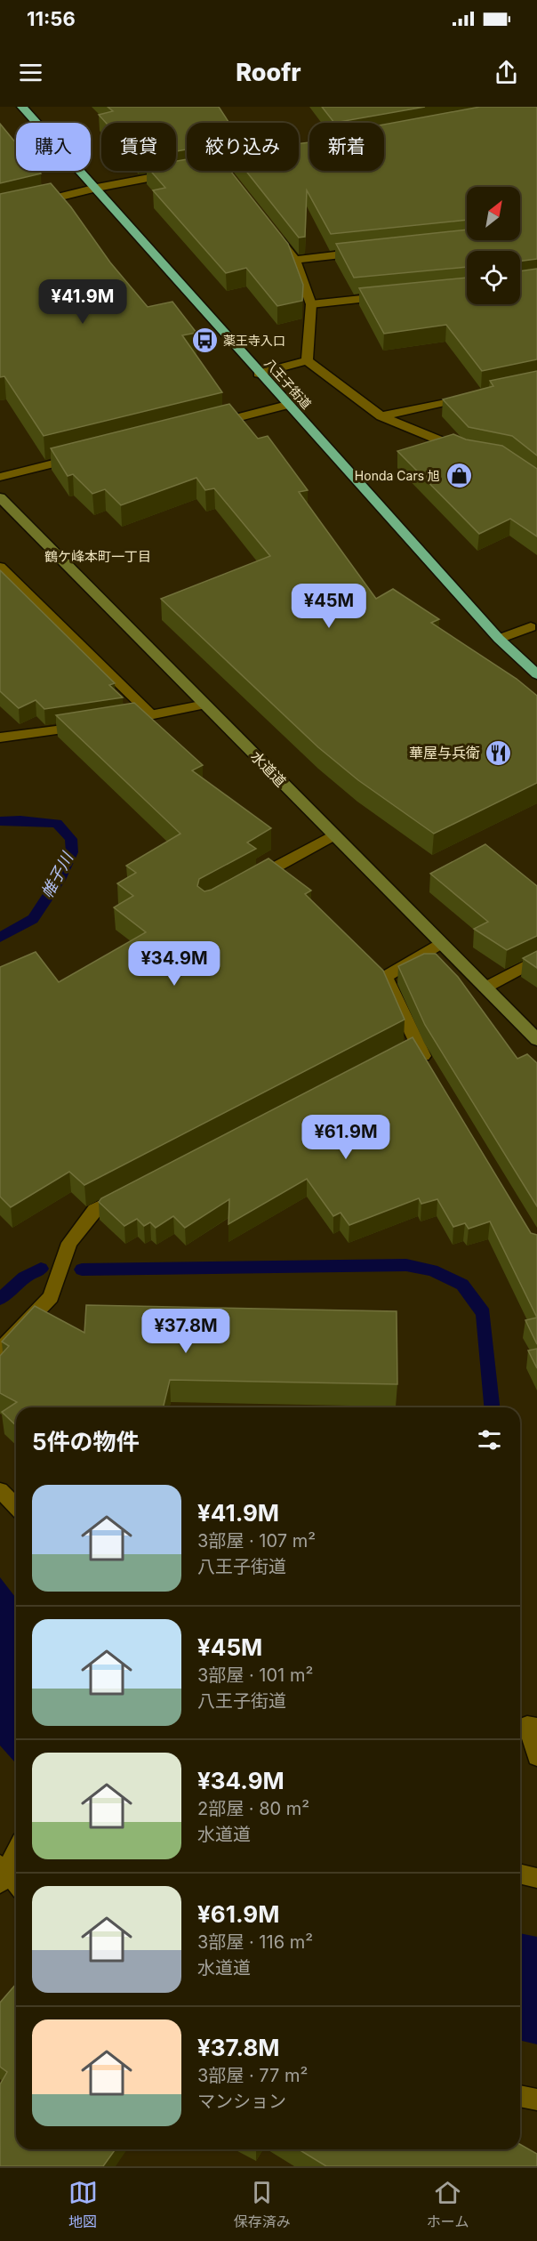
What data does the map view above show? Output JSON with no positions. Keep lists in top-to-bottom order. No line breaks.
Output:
{"streets":{"highway":["八王子街道"],"street":["水道道"]},"districts":["鶴ケ峰本町一丁目"],"water":["帷子川"],"places":{"bus stop":["薬王寺入口"],"shop":["Honda Cars 旭"],"restaurant":["華屋与兵衛"]},"north":"top right","page":{"status":"11:56","header":"Roofr","chip":["購入","賃貸","絞り込み","新着"],"price":["¥41.9M","¥45M","¥34.9M","¥61.9M","¥37.8M"],"heading":"5件の物件","list":[{"name":"¥41.9M","note":"3部屋 · 107 m² · 八王子街道"},{"name":"¥45M","note":"3部屋 · 101 m² · 八王子街道"},{"name":"¥34.9M","note":"2部屋 · 80 m² · 水道道"},{"name":"¥61.9M","note":"3部屋 · 116 m² · 水道道"},{"name":"¥37.8M","note":"3部屋 · 77 m² · マンション"}],"tabs":["地図","保存済み","ホーム"]}}
